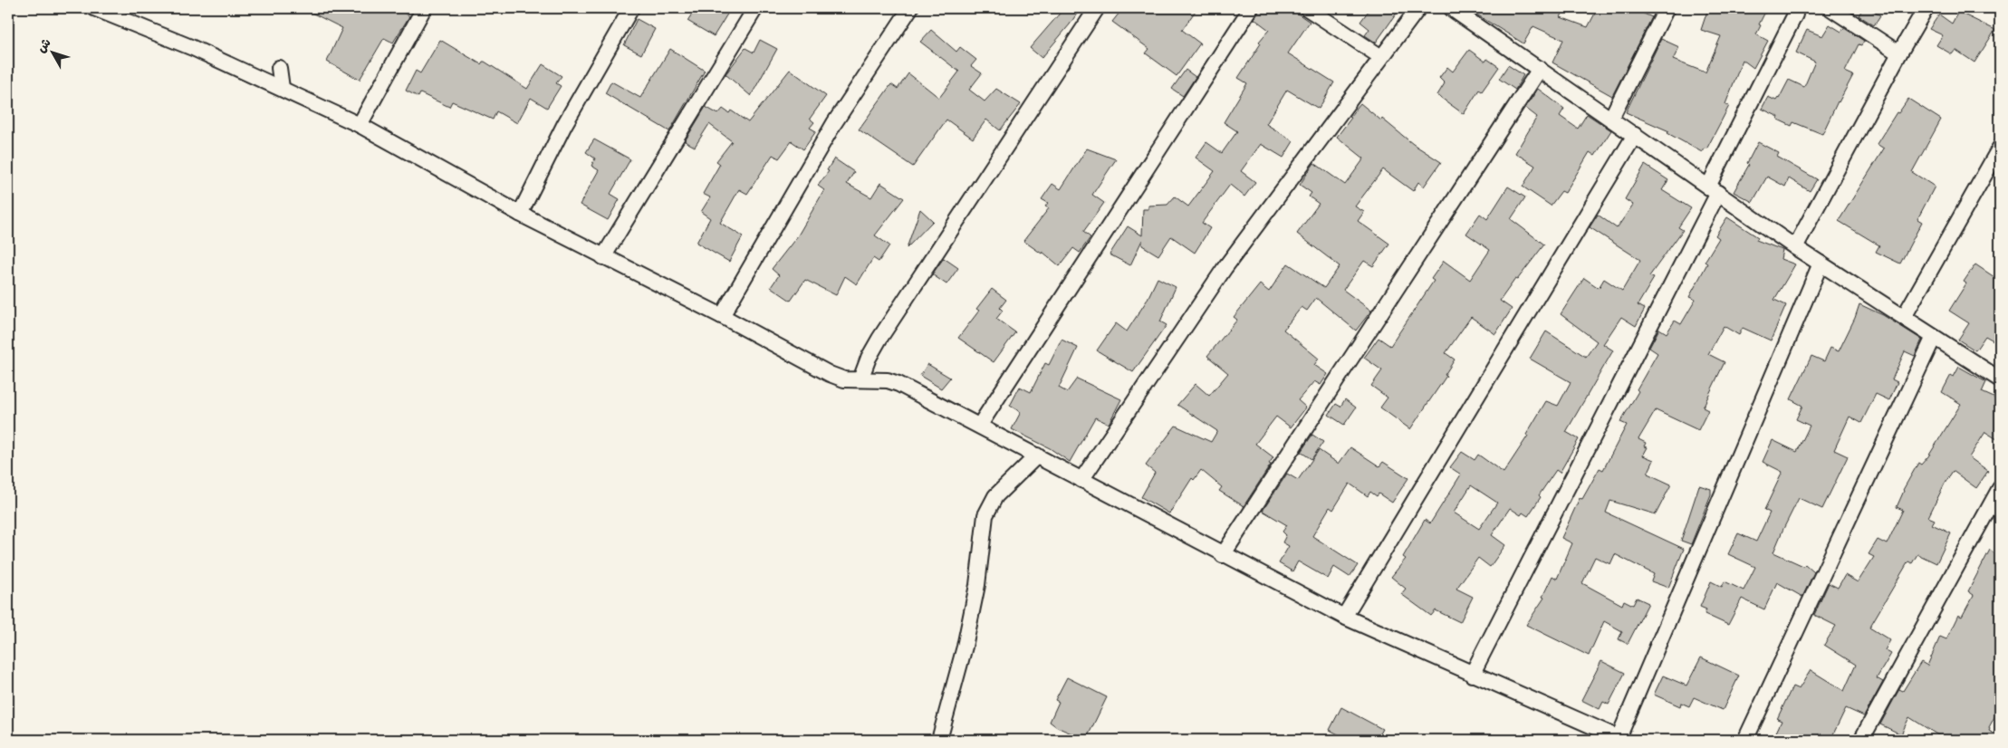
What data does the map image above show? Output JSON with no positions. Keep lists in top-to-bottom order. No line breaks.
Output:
{"north":"top left"}
